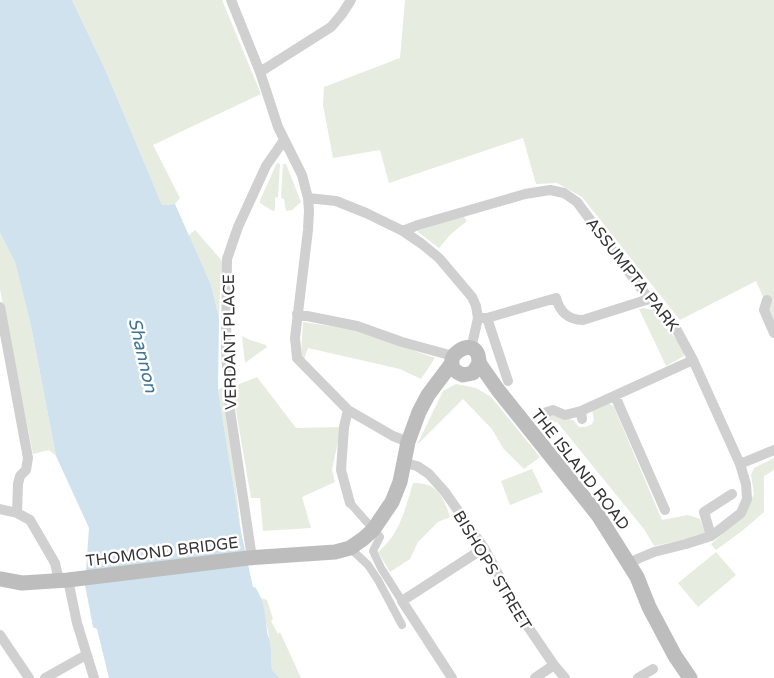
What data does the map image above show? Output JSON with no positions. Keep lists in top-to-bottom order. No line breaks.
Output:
{"streets":{"main road":["THE ISLAND ROAD","THOMOND BRIDGE"],"street":["ASSUMPTA PARK","VERDANT PLACE","BISHOPS STREET"]},"crossings":[["ASSUMPTA PARK","THE ISLAND ROAD"],["VERDANT PLACE","THOMOND BRIDGE"]],"water":["Shannon"]}
